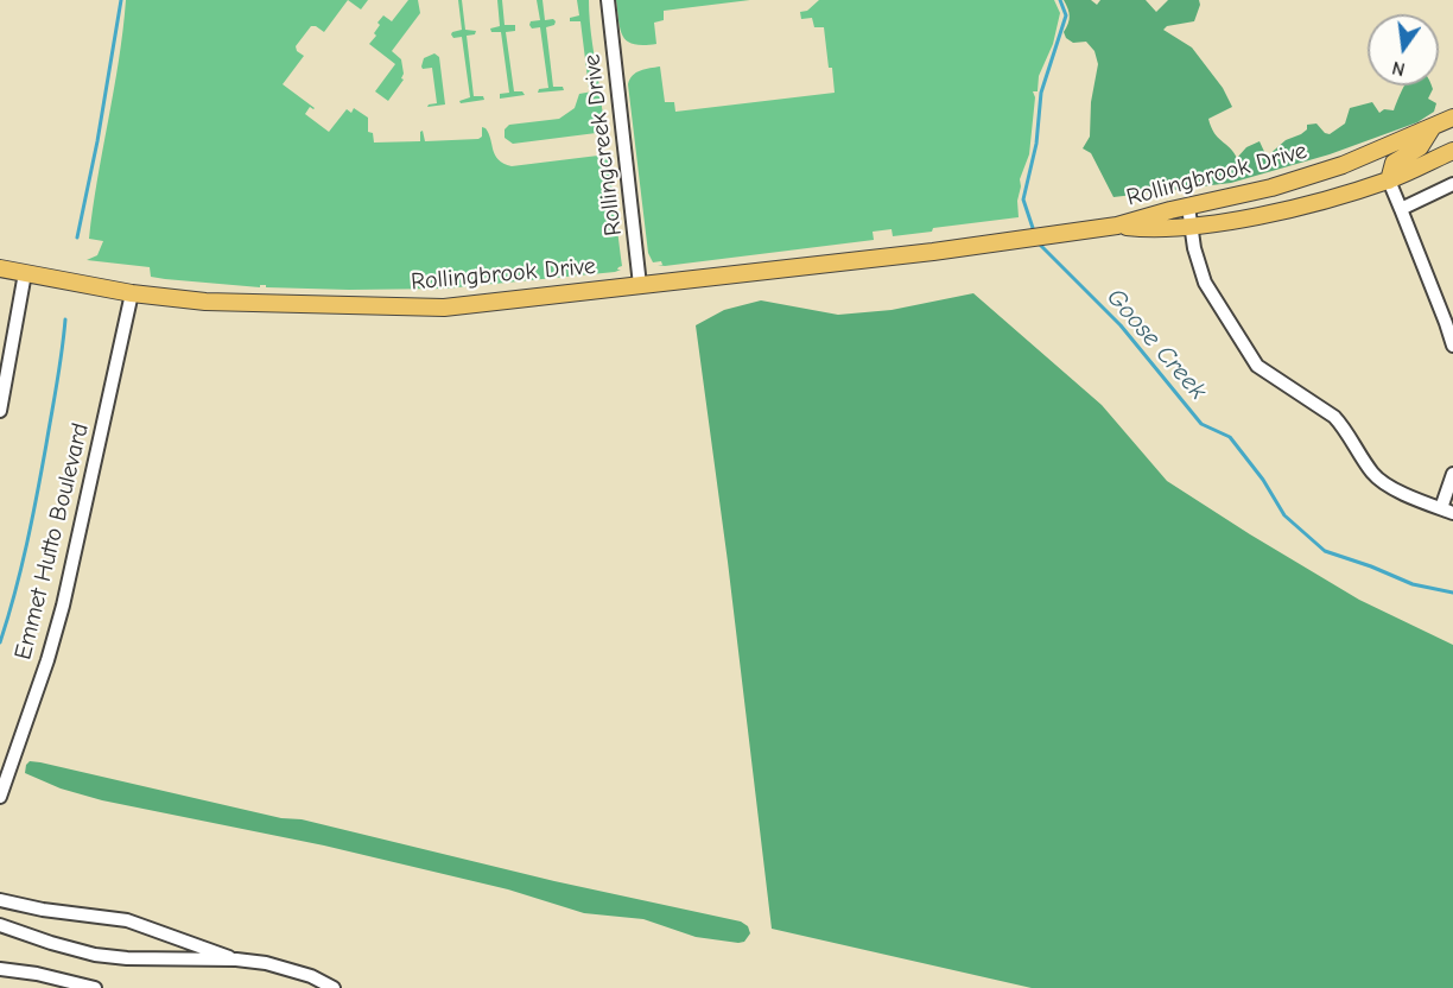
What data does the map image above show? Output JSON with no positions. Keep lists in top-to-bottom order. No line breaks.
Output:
{"streets":{"main road":["Rollingbrook Drive"],"street":["Rollingcreek Drive","Emmet Hutto Boulevard"]},"crossings":[["Rollingcreek Drive","Rollingbrook Drive"],["Rollingbrook Drive","Emmet Hutto Boulevard"]],"water":["Goose Creek"],"north":"bottom"}
